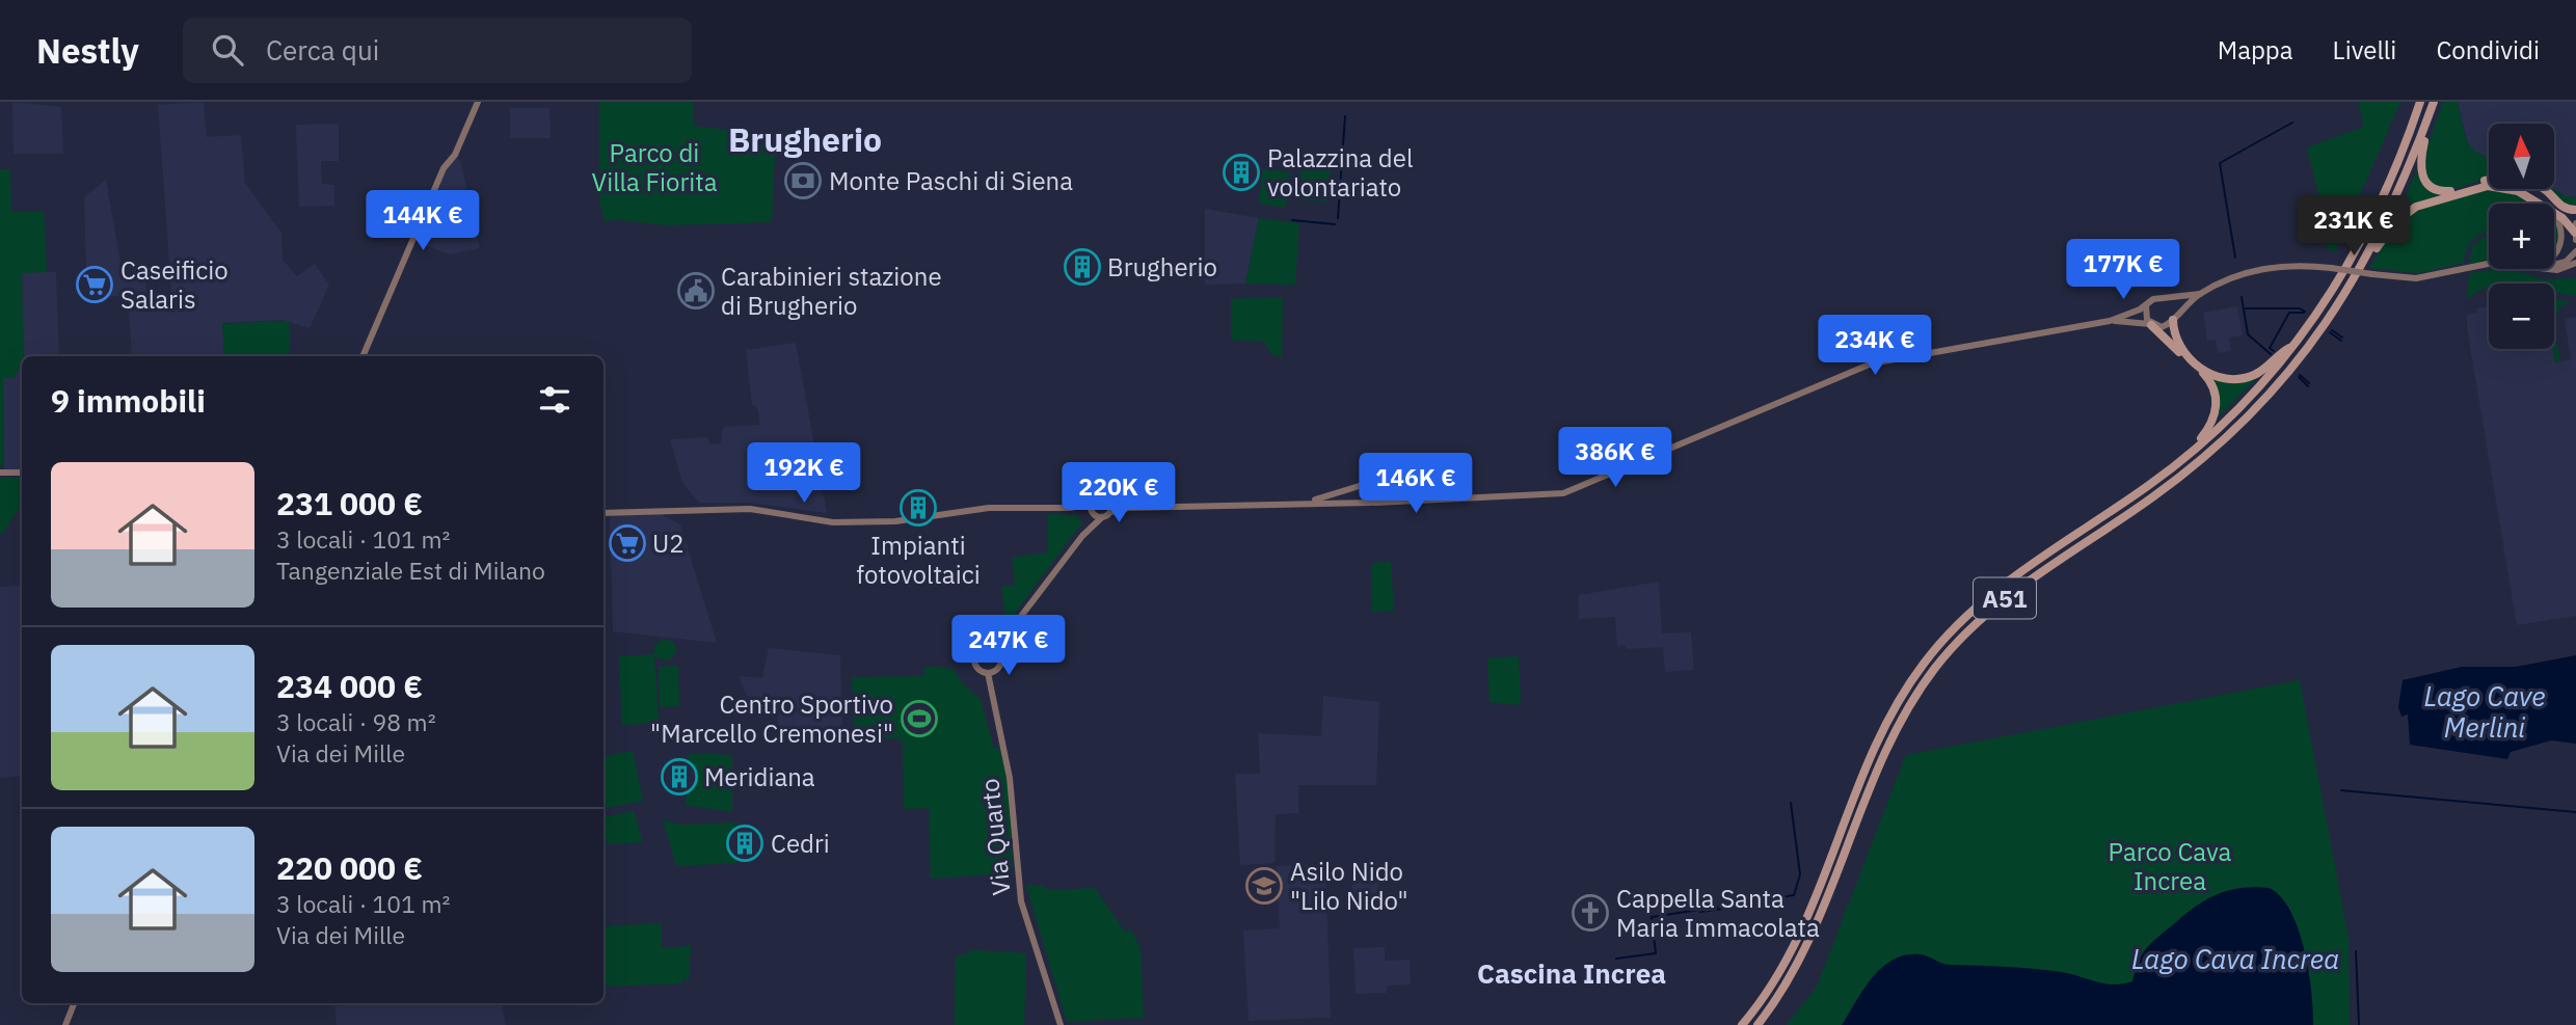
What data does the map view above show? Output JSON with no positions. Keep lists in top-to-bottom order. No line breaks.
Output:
{"streets":{"highway":["A51"],"main road":["Via Quarto"]},"districts":["Brugherio","Cascina Increa"],"water":["Lago Cave Merlini","Lago Cava Increa"],"parks":["Parco di Villa Fiorita","Parco Cava Increa"],"places":{"building":["Palazzina del volontariato","Brugherio","Impianti fotovoltaici","Meridiana","Cedri"],"bank":["Monte Paschi di Siena"],"supermarket":["Caseificio Salaris","U2"],"public building":["Carabinieri stazione di Brugherio"],"sports":["Centro Sportivo \"Marcello Cremonesi\""],"school or university":["Asilo Nido \"Lilo Nido\""],"church":["Cappella Santa Maria Immacolata"]},"north":"top","page":{"header":"Nestly","search":"Cerca qui","nav":["Mappa","Livelli","Condividi"],"map_buttons":["+","−"],"price":["144K €","231K €","177K €","234K €","386K €","192K €","146K €","220K €","247K €"],"heading":"9 immobili","list":[{"name":"231 000 €","note":"3 locali · 101 m² · Tangenziale Est di Milano"},{"name":"234 000 €","note":"3 locali · 98 m² · Via dei Mille"},{"name":"220 000 €","note":"3 locali · 101 m² · Via dei Mille"}]}}
